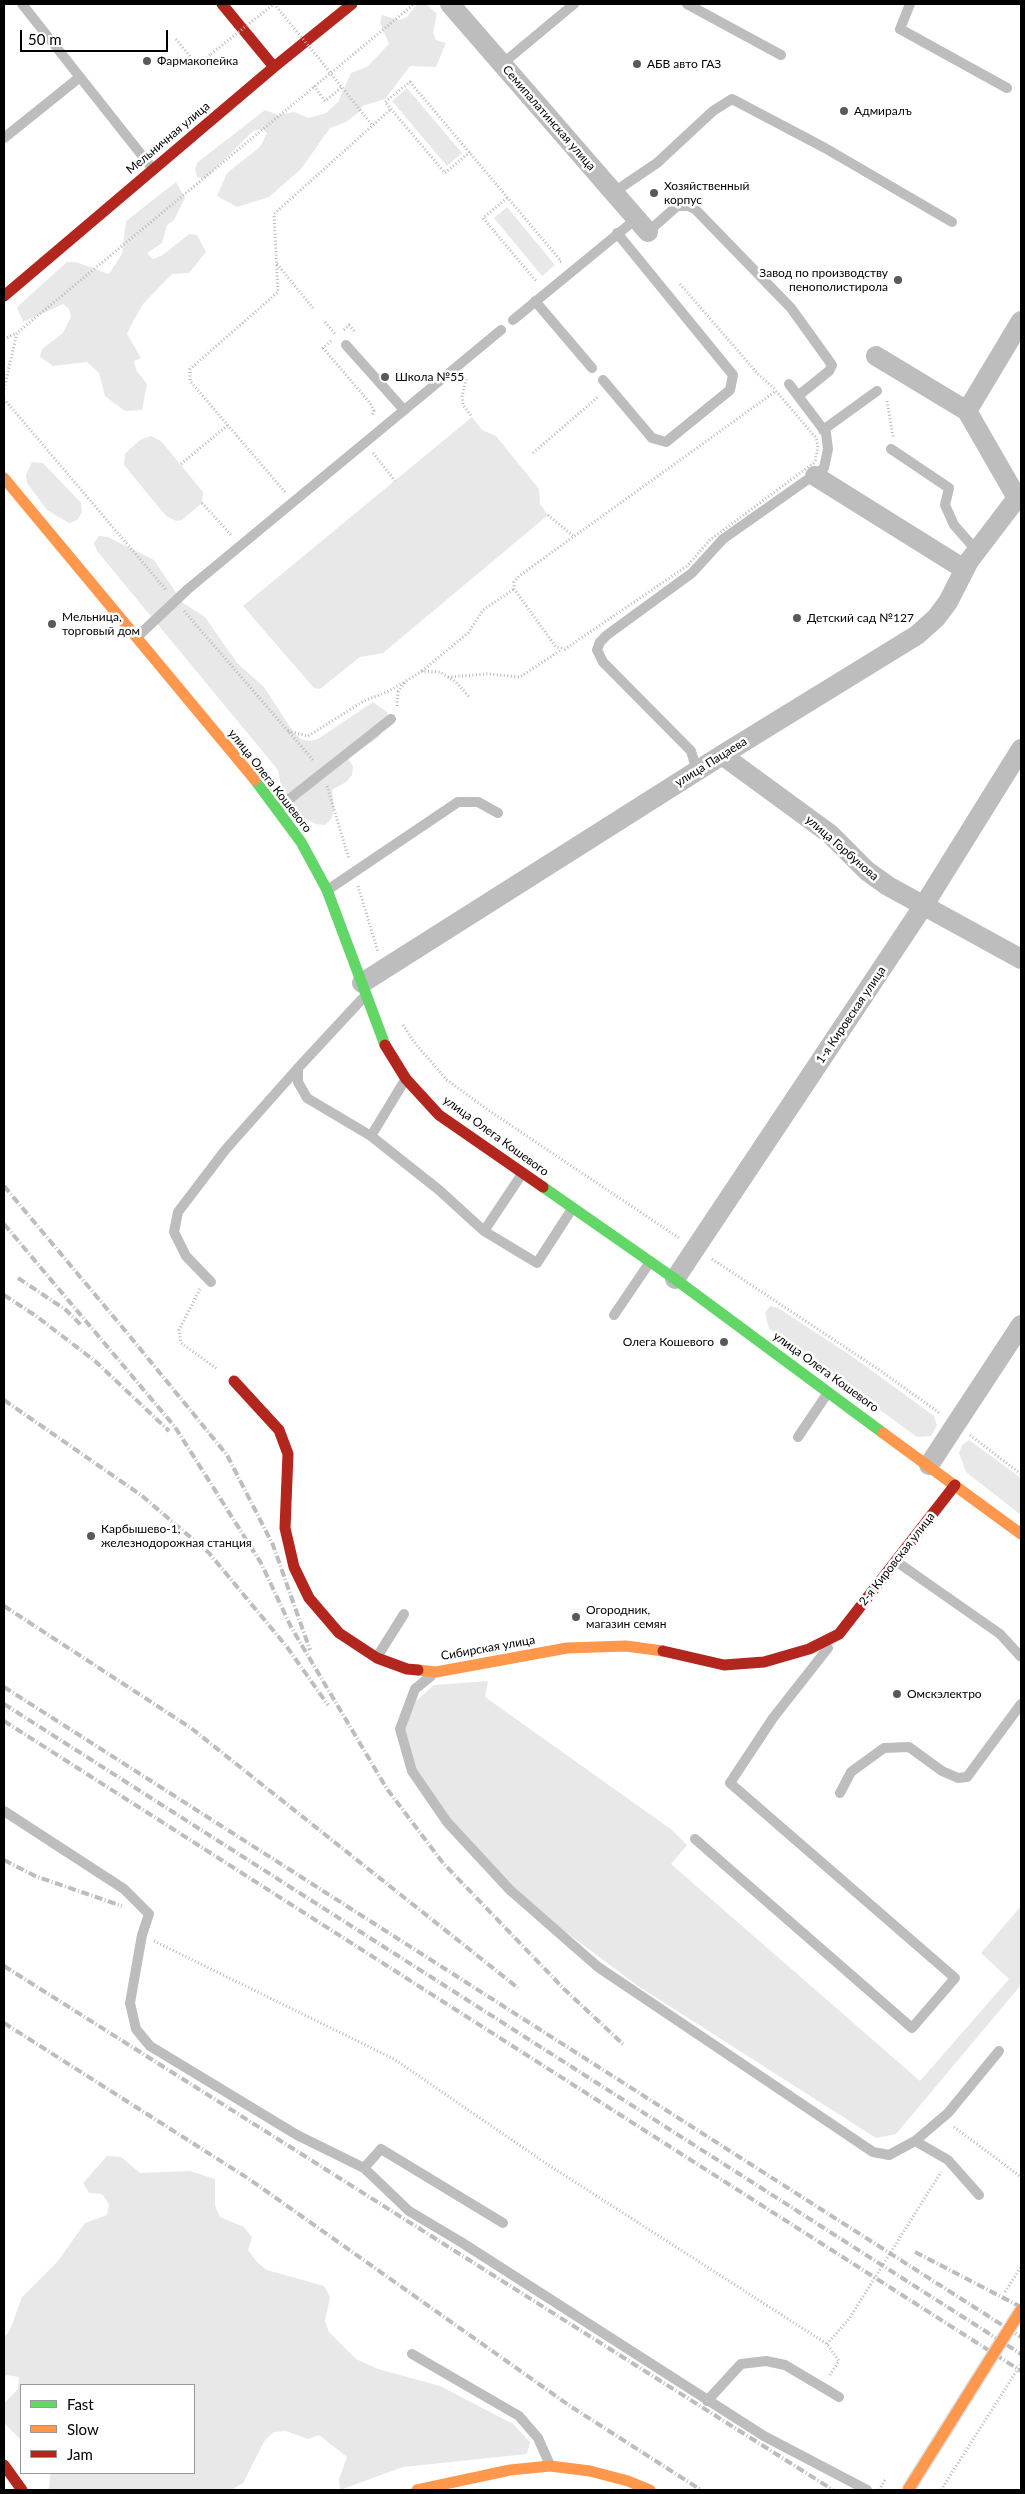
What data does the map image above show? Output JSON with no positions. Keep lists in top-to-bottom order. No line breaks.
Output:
{"streets":{"main road":["Мельничная улица","улица Олега Кошевого","2-я Кировская улица","Сибирская улица"],"street":["Семипалатинская улица","улица Пацаева","улица Горбунова","1-я Кировская улица"]},"crossings":[["улица Пацаева","улица Олега Кошевого"],["улица Пацаева","улица Горбунова"],["улица Олега Кошевого","1-я Кировская улица"],["улица Олега Кошевого","2-я Кировская улица"],["улица Горбунова","1-я Кировская улица"],["2-я Кировская улица","Сибирская улица"]],"places":["Фармакопейка","АБВ авто ГАЗ","Адмиралъ","Хозяйственный корпус","Завод по производству пенополистирола","Школа №55","Детский сад №127","Мельница, торговый дом","Олега Кошевого","Карбышево-1, железнодорожная станция","Огородник, магазин семян","Омскэлектро"],"legend":["Fast","Slow","Jam"],"scale_bar":"50 m"}
